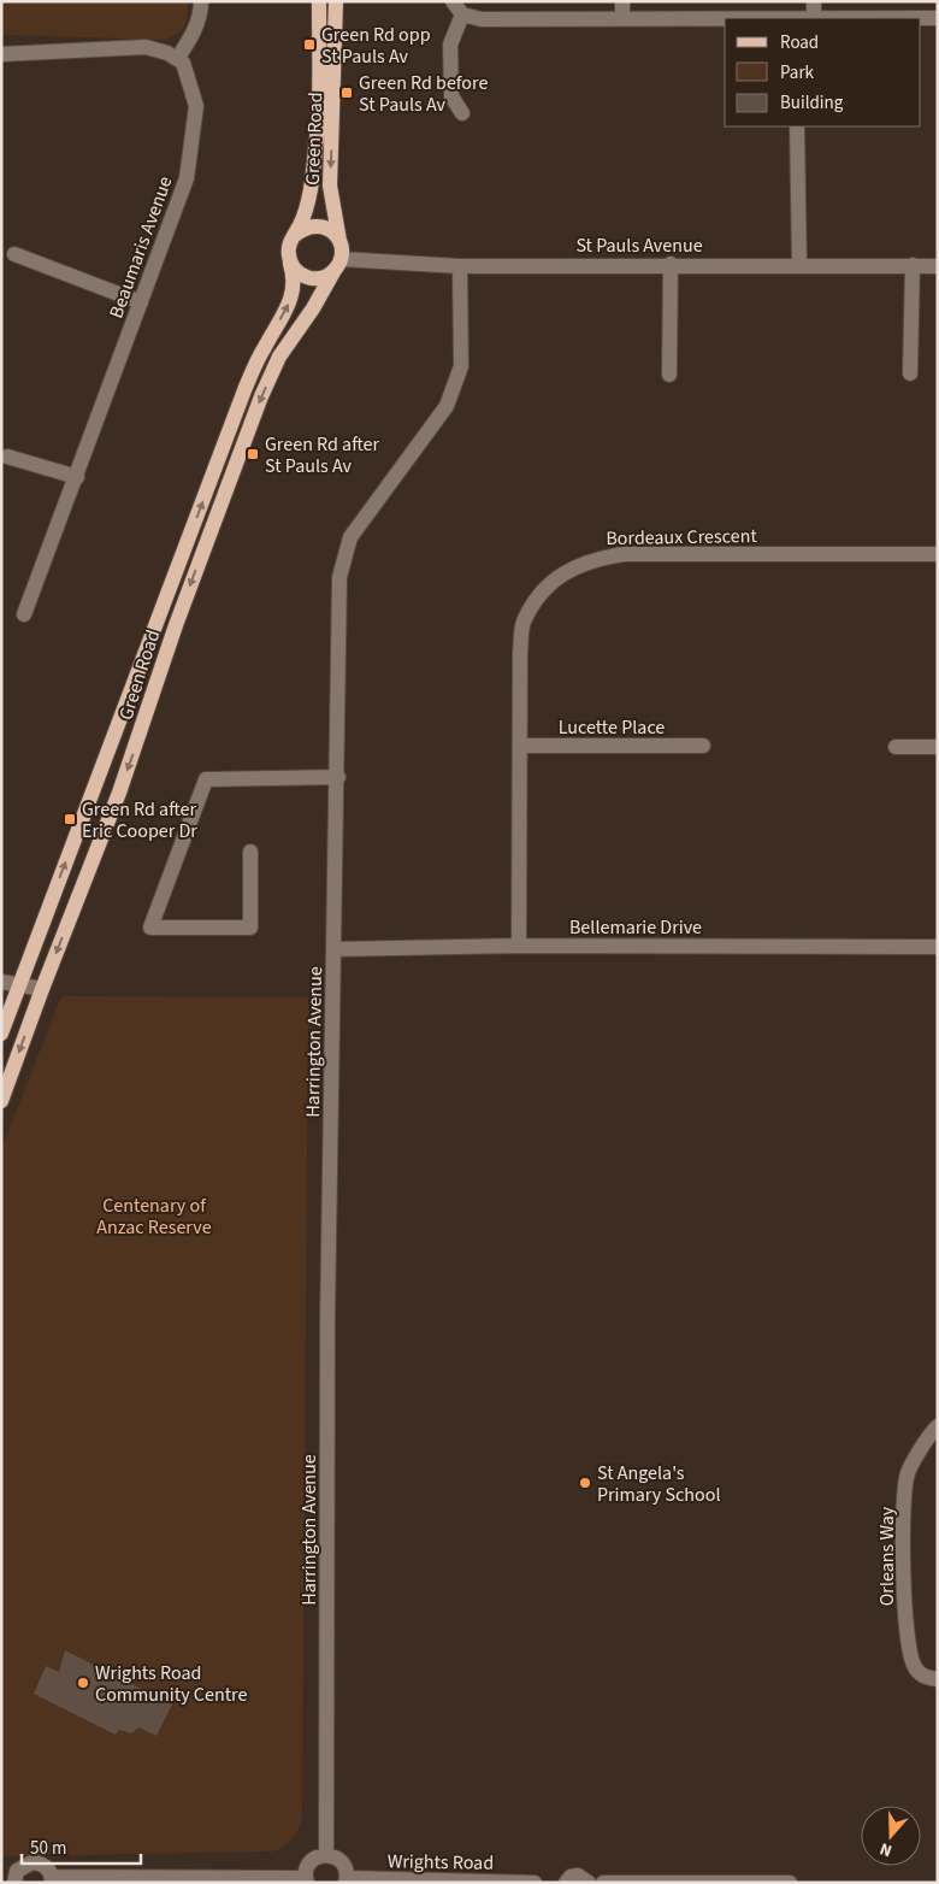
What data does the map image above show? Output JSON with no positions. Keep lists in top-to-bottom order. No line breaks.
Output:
{"streets":{"main road":["Green Road"],"street":["St Pauls Avenue","Beaumaris Avenue","Bordeaux Crescent","Lucette Place","Bellemarie Drive","Harrington Avenue","Orleans Way","Wrights Road"]},"crossings":[["Green Road","St Pauls Avenue"],["St Pauls Avenue","Harrington Avenue"],["Bordeaux Crescent","Lucette Place"],["Bordeaux Crescent","Bellemarie Drive"],["Bellemarie Drive","Harrington Avenue"]],"parks":["Centenary of Anzac Reserve"],"places":{"transit":["Green Rd opp St Pauls Av","Green Rd before St Pauls Av","Green Rd after St Pauls Av","Green Rd after Eric Cooper Dr"],"other":["St Angela's Primary School","Wrights Road Community Centre"]},"legend":["Road","Park","Building"],"scale_bar":"50 m","north":"bottom"}
